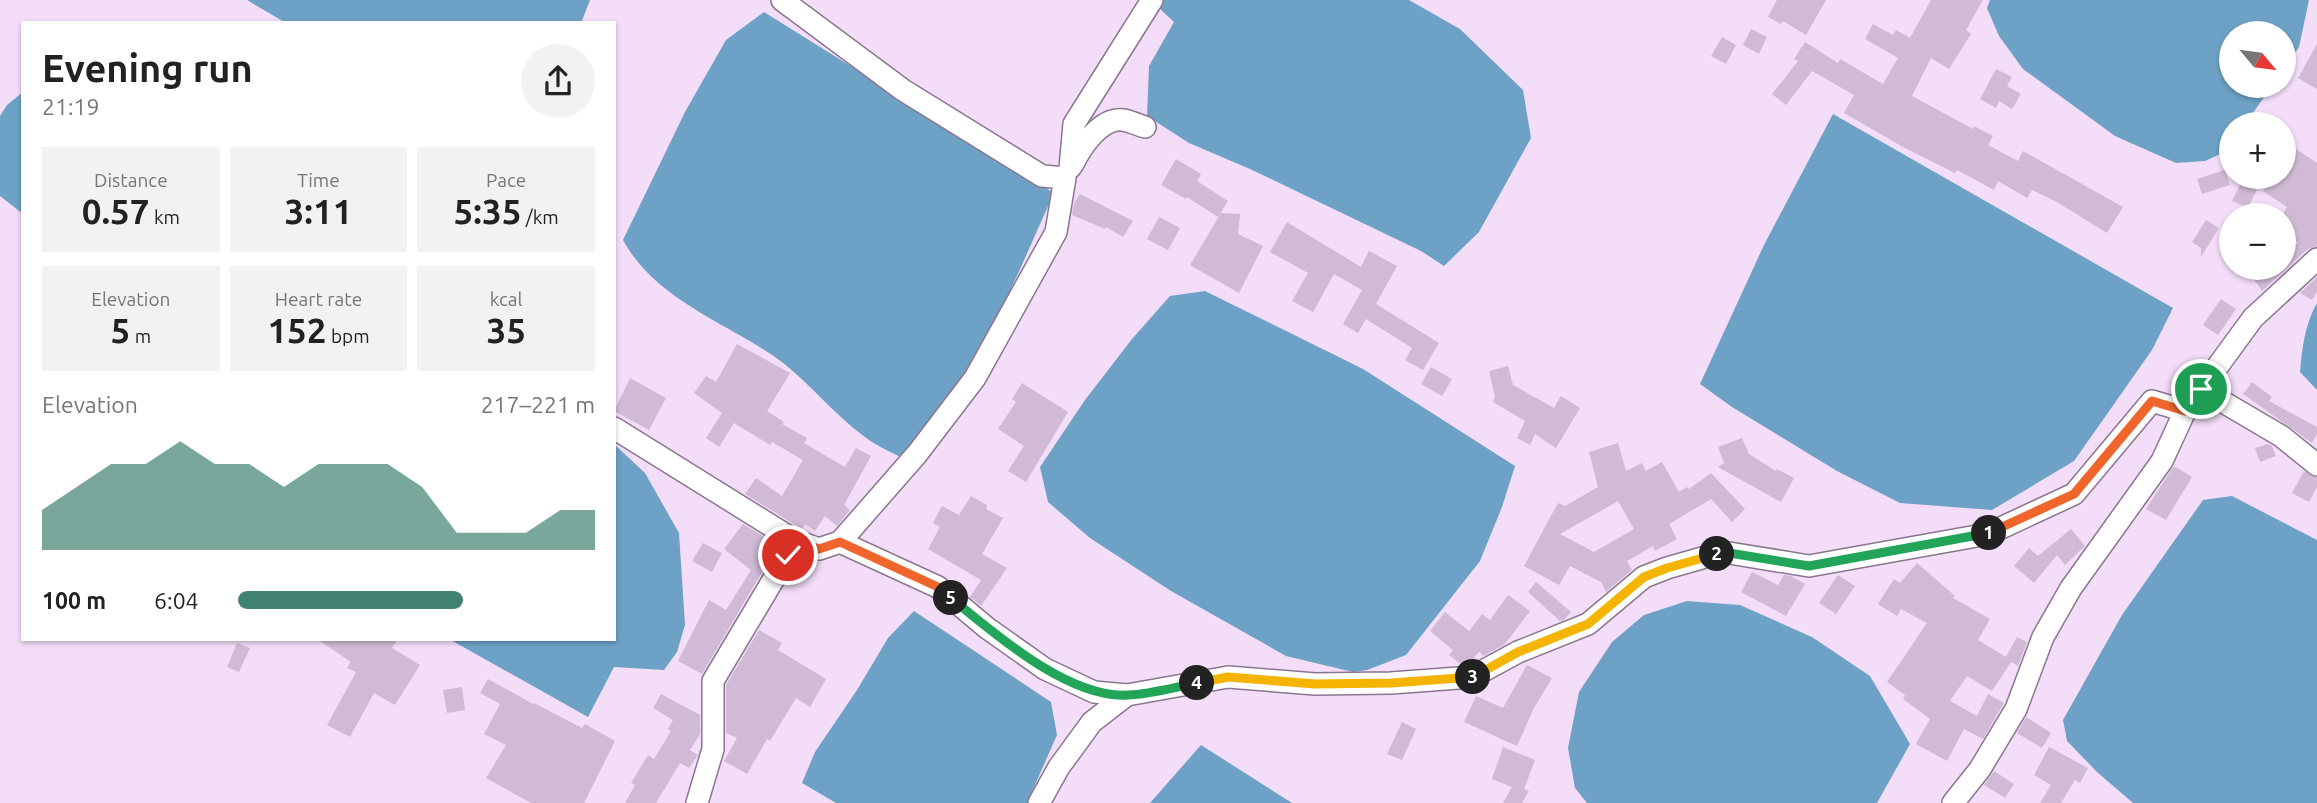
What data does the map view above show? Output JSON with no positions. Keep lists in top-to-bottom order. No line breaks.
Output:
{"north":"bottom right","page":{"map_buttons":["+","−"],"heading":["Evening run","21:19"],"stats":[["Distance","0.57 km"],["Time","3:11"],["Pace","5:35 /km"],["Elevation","5 m"],["Heart rate","152 bpm"],["kcal","35"]],"chart":["Elevation","217–221 m"],"pins":["1","2","5","3","4"],"list":[{"name":"100 m","note":"6:04"}]}}
